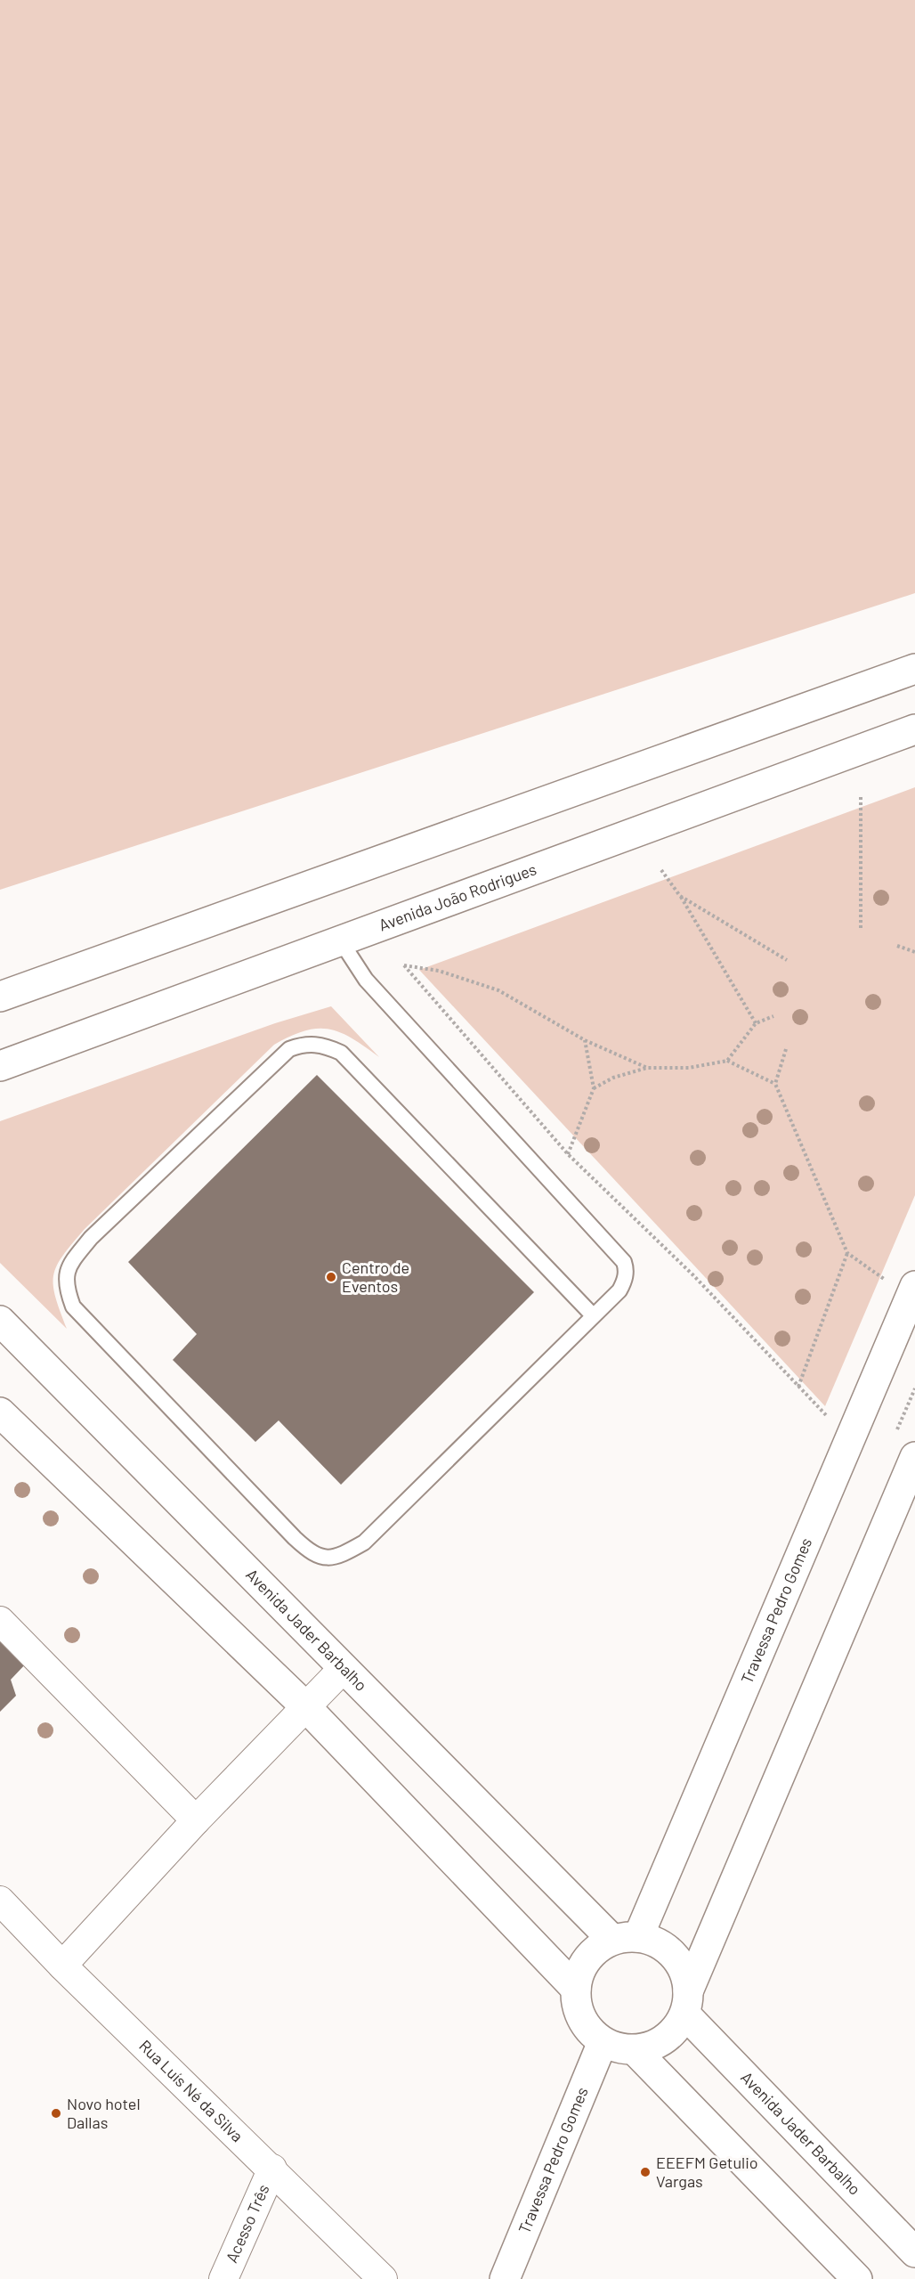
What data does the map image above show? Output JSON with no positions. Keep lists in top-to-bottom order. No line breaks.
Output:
{"streets":{"main road":["Avenida João Rodrigues","Travessa Pedro Gomes","Avenida Jader Barbalho"],"street":["Rua Luís Né da Silva","Acesso Três"]},"crossings":[["Travessa Pedro Gomes","Avenida Jader Barbalho"],["Rua Luís Né da Silva","Acesso Três"]],"places":["Centro de Eventos","Novo hotel Dallas","EEEFM Getulio Vargas"]}
